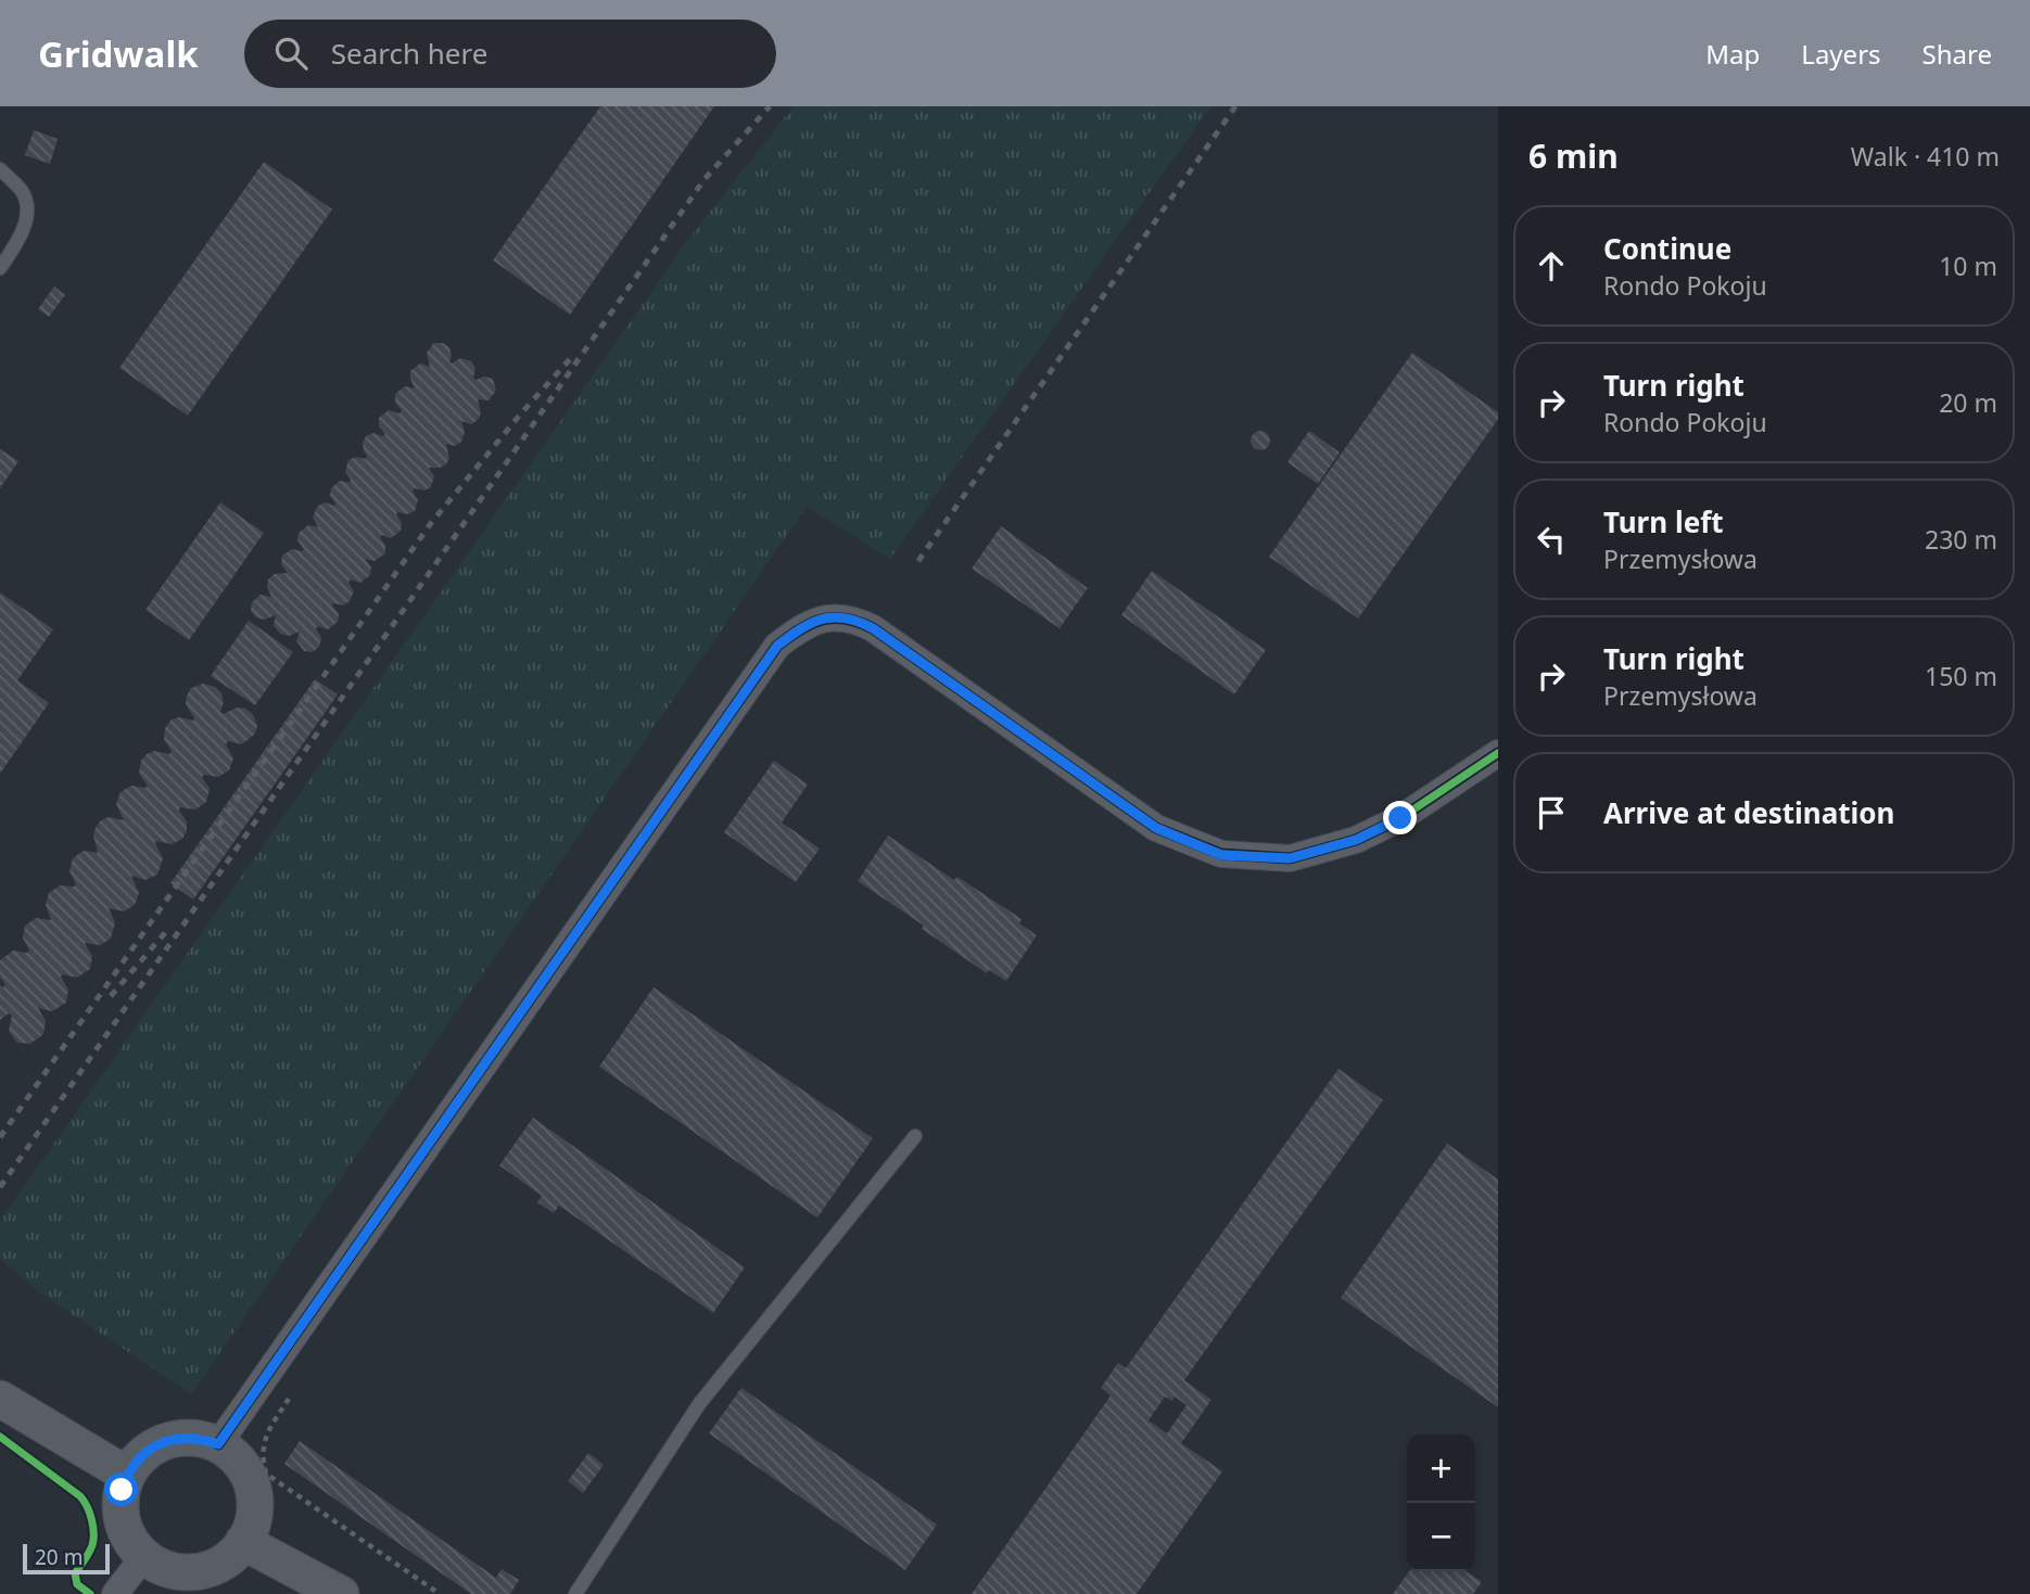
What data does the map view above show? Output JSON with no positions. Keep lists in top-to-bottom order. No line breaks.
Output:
{"scale_bar":"20 m","page":{"header":"Gridwalk","search":"Search here","nav":["Map","Layers","Share"],"heading":["6 min","Walk · 410 m"],"list":[["Continue","Rondo Pokoju","10 m"],["Turn right","Rondo Pokoju","20 m"],["Turn left","Przemysłowa","230 m"],["Turn right","Przemysłowa","150 m"],"Arrive at destination"],"map_buttons":["+","−"],"scale":"20 m"}}
